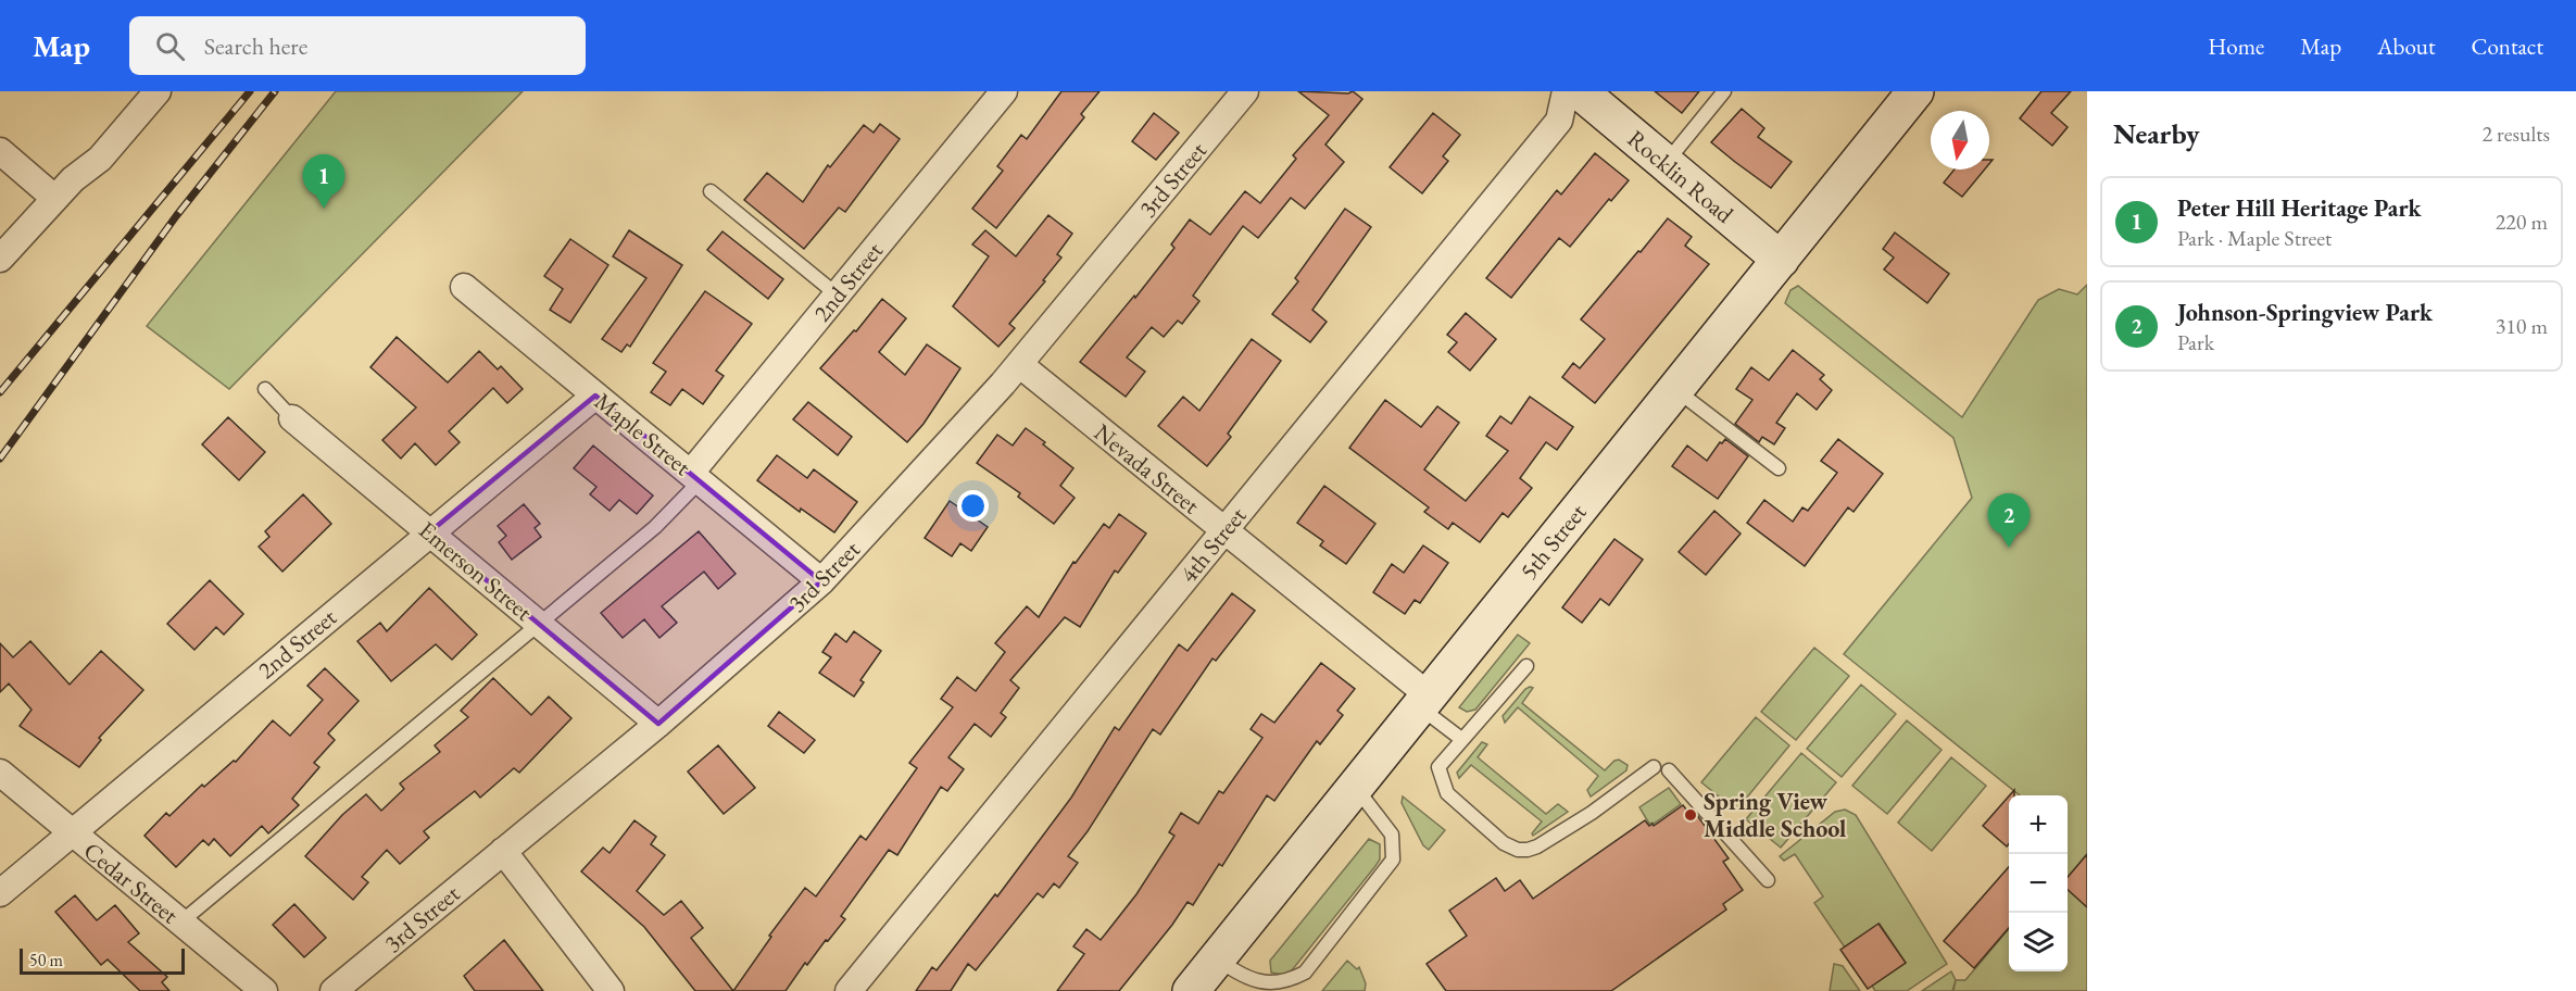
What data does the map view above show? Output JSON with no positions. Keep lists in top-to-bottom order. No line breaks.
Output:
{"streets":{"street":["Rocklin Road","3rd Street","2nd Street","Maple Street","Nevada Street","5th Street","4th Street","Emerson Street","Cedar Street"]},"crossings":[["Rocklin Road","5th Street"],["3rd Street","Maple Street"],["3rd Street","Nevada Street"],["3rd Street","Emerson Street"],["2nd Street","Maple Street"],["2nd Street","Emerson Street"],["2nd Street","Cedar Street"],["Nevada Street","5th Street"],["Nevada Street","4th Street"]],"places":["Spring View Middle School"],"scale_bar":"50 m","north":"bottom","page":{"header":"Map","search":"Search here","nav":["Home","Map","About","Contact"],"heading":["Nearby","2 results"],"pins":["1","2"],"list":[{"mark":"1","name":"Peter Hill Heritage Park","note":"Park · Maple Street","value":"220 m"},{"mark":"2","name":"Johnson-Springview Park","note":"Park","value":"310 m"}],"map_buttons":["+","−"],"scale":"50 m"}}
